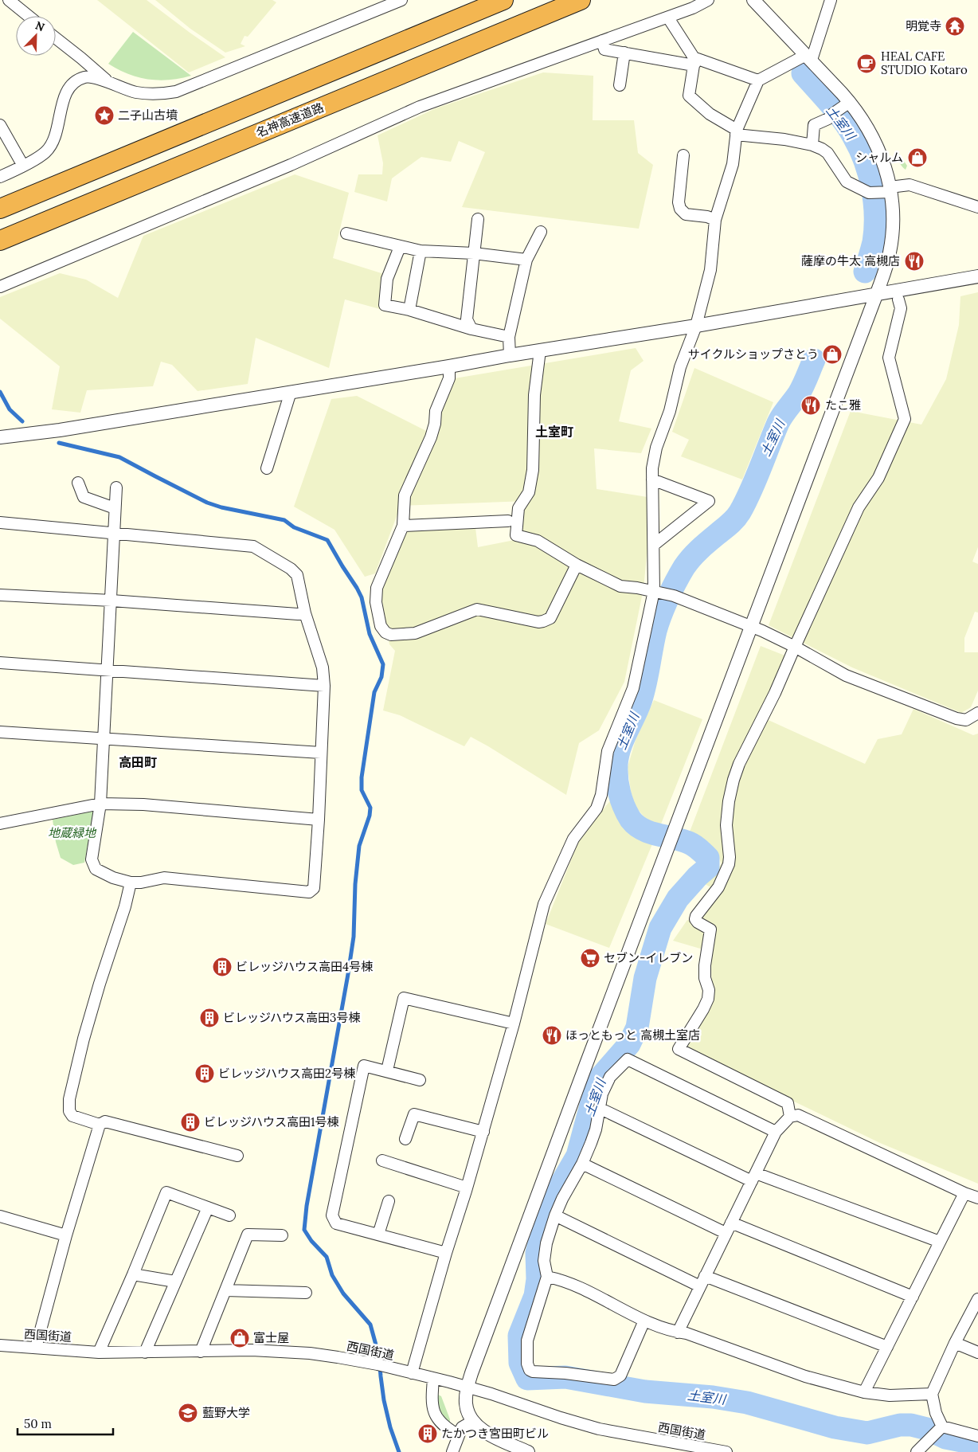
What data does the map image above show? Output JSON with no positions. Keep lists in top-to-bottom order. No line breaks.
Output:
{"streets":{"highway":["名神高速道路"],"street":["西国街道"]},"districts":["土室町","高田町"],"water":["土室川"],"parks":["地蔵緑地"],"places":{"temple":["明覚寺"],"cafe":["HEAL CAFE STUDIO Kotaro"],"place":["二子山古墳"],"shop":["シャルム","サイクルショップさとう","富士屋"],"restaurant":["薩摩の牛太 高槻店","たこ雅","ほっともっと 高槻土室店"],"supermarket":["セブン-イレブン"],"building":["ビレッジハウス高田4号棟","ビレッジハウス高田3号棟","ビレッジハウス高田2号棟","ビレッジハウス高田1号棟","たかつき宮田町ビル"],"school or university":["藍野大学"]},"scale_bar":"50 m","north":"top right"}
